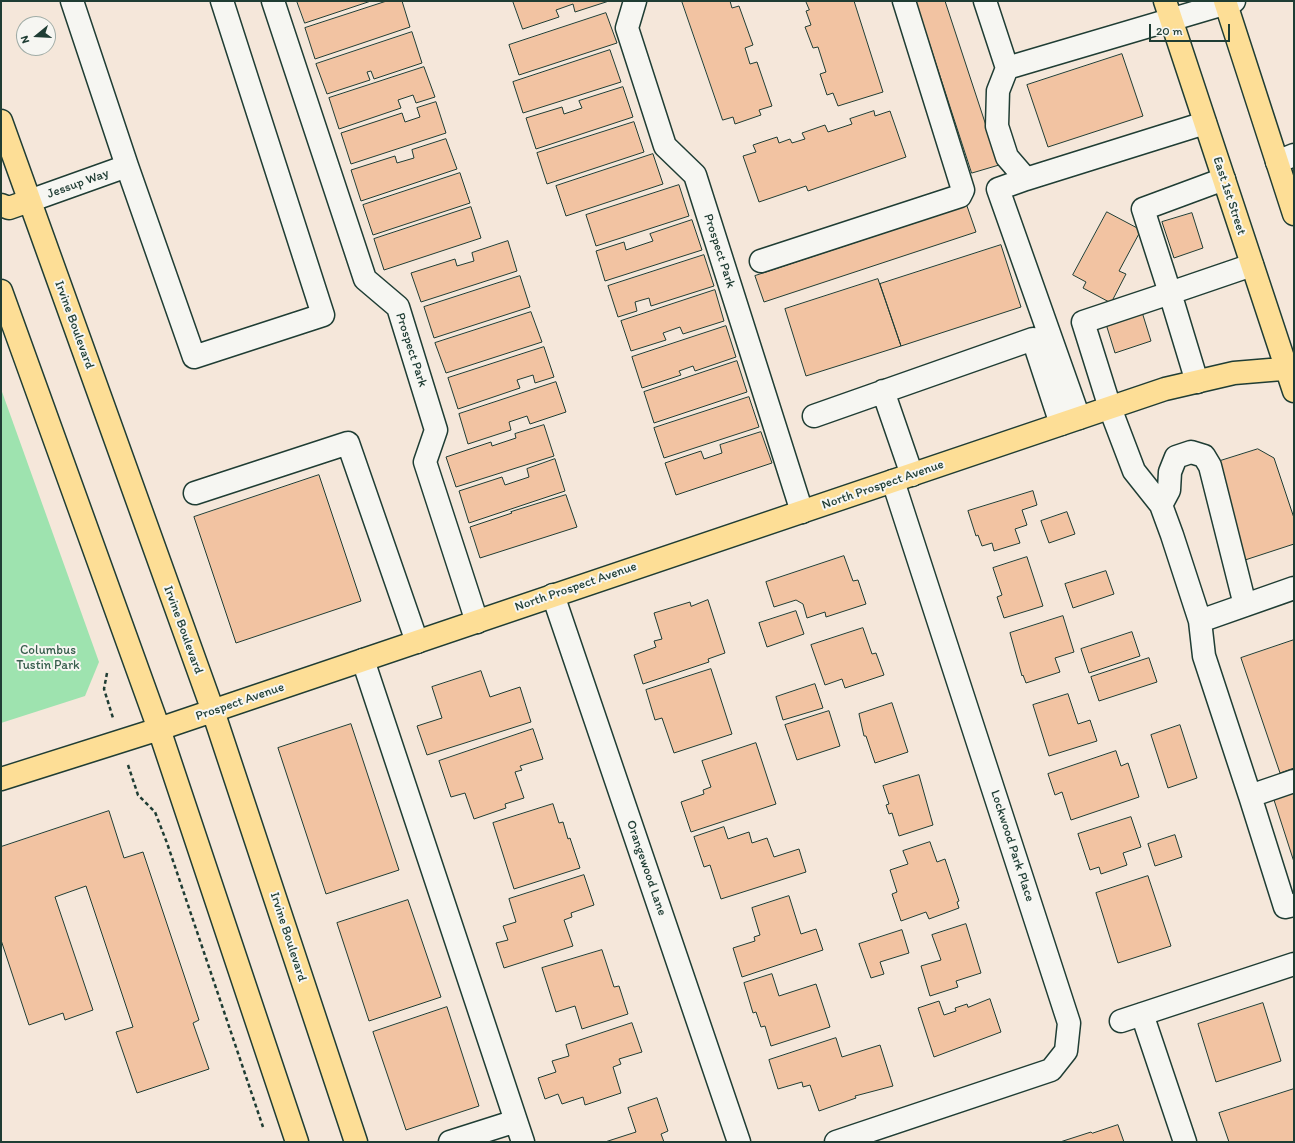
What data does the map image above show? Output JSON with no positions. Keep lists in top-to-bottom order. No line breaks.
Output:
{"streets":{"main road":["East 1st Street","Irvine Boulevard","North Prospect Avenue","Prospect Avenue"],"street":["Jessup Way","Prospect Park","Lockwood Park Place","Orangewood Lane"]},"crossings":[["Jessup Way","Irvine Boulevard"],["East 1st Street","North Prospect Avenue"],["Prospect Park","North Prospect Avenue"],["Prospect Park","Prospect Avenue"],["Irvine Boulevard","Prospect Avenue"],["North Prospect Avenue","Prospect Avenue"],["North Prospect Avenue","Lockwood Park Place"],["North Prospect Avenue","Orangewood Lane"]],"parks":["Columbus Tustin Park"],"scale_bar":"20 m","north":"left"}
